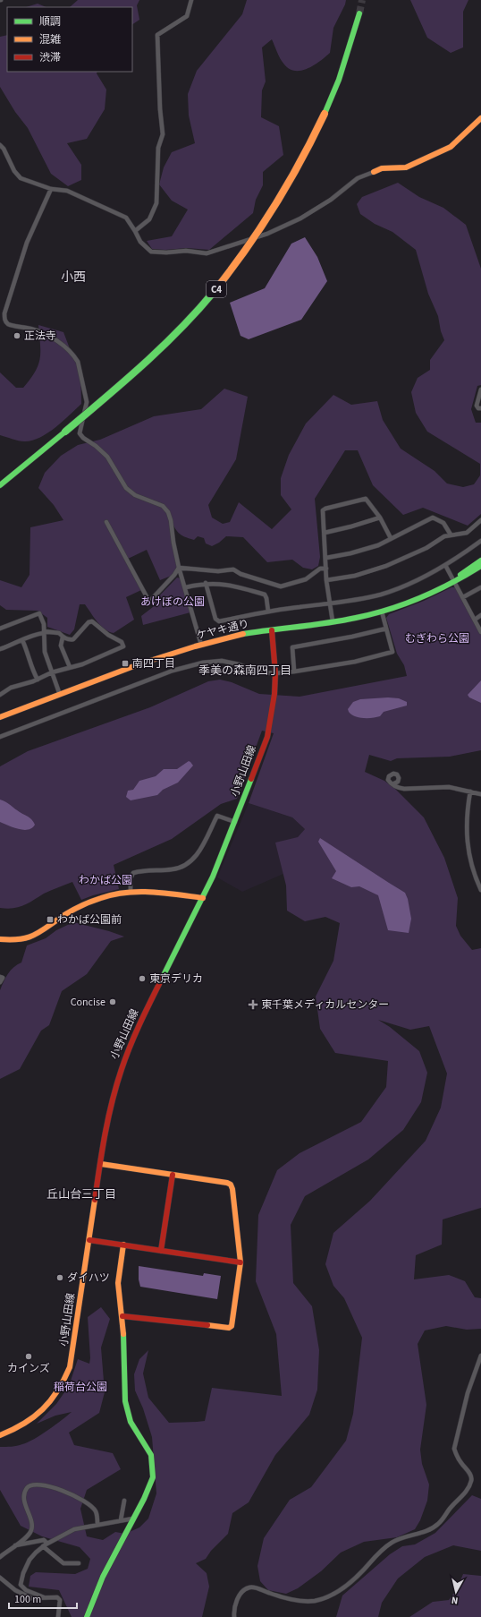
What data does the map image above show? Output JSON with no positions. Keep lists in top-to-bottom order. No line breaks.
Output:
{"streets":{"main road":["C4","ケヤキ通り","小野山田線"]},"crossings":[["ケヤキ通り","小野山田線"]],"districts":["小西","季美の森南四丁目","丘山台三丁目"],"parks":["あけぼの公園","むぎわら公園","わかば公園","稲荷台公園"],"places":{"other":["正法寺","東京デリカ","Concise","ダイハツ","カインズ"],"transit":["南四丁目","わかば公園前"],"health":["東千葉メディカルセンター"]},"legend":["順調","混雑","渋滞"],"scale_bar":"100 m","north":"bottom"}
